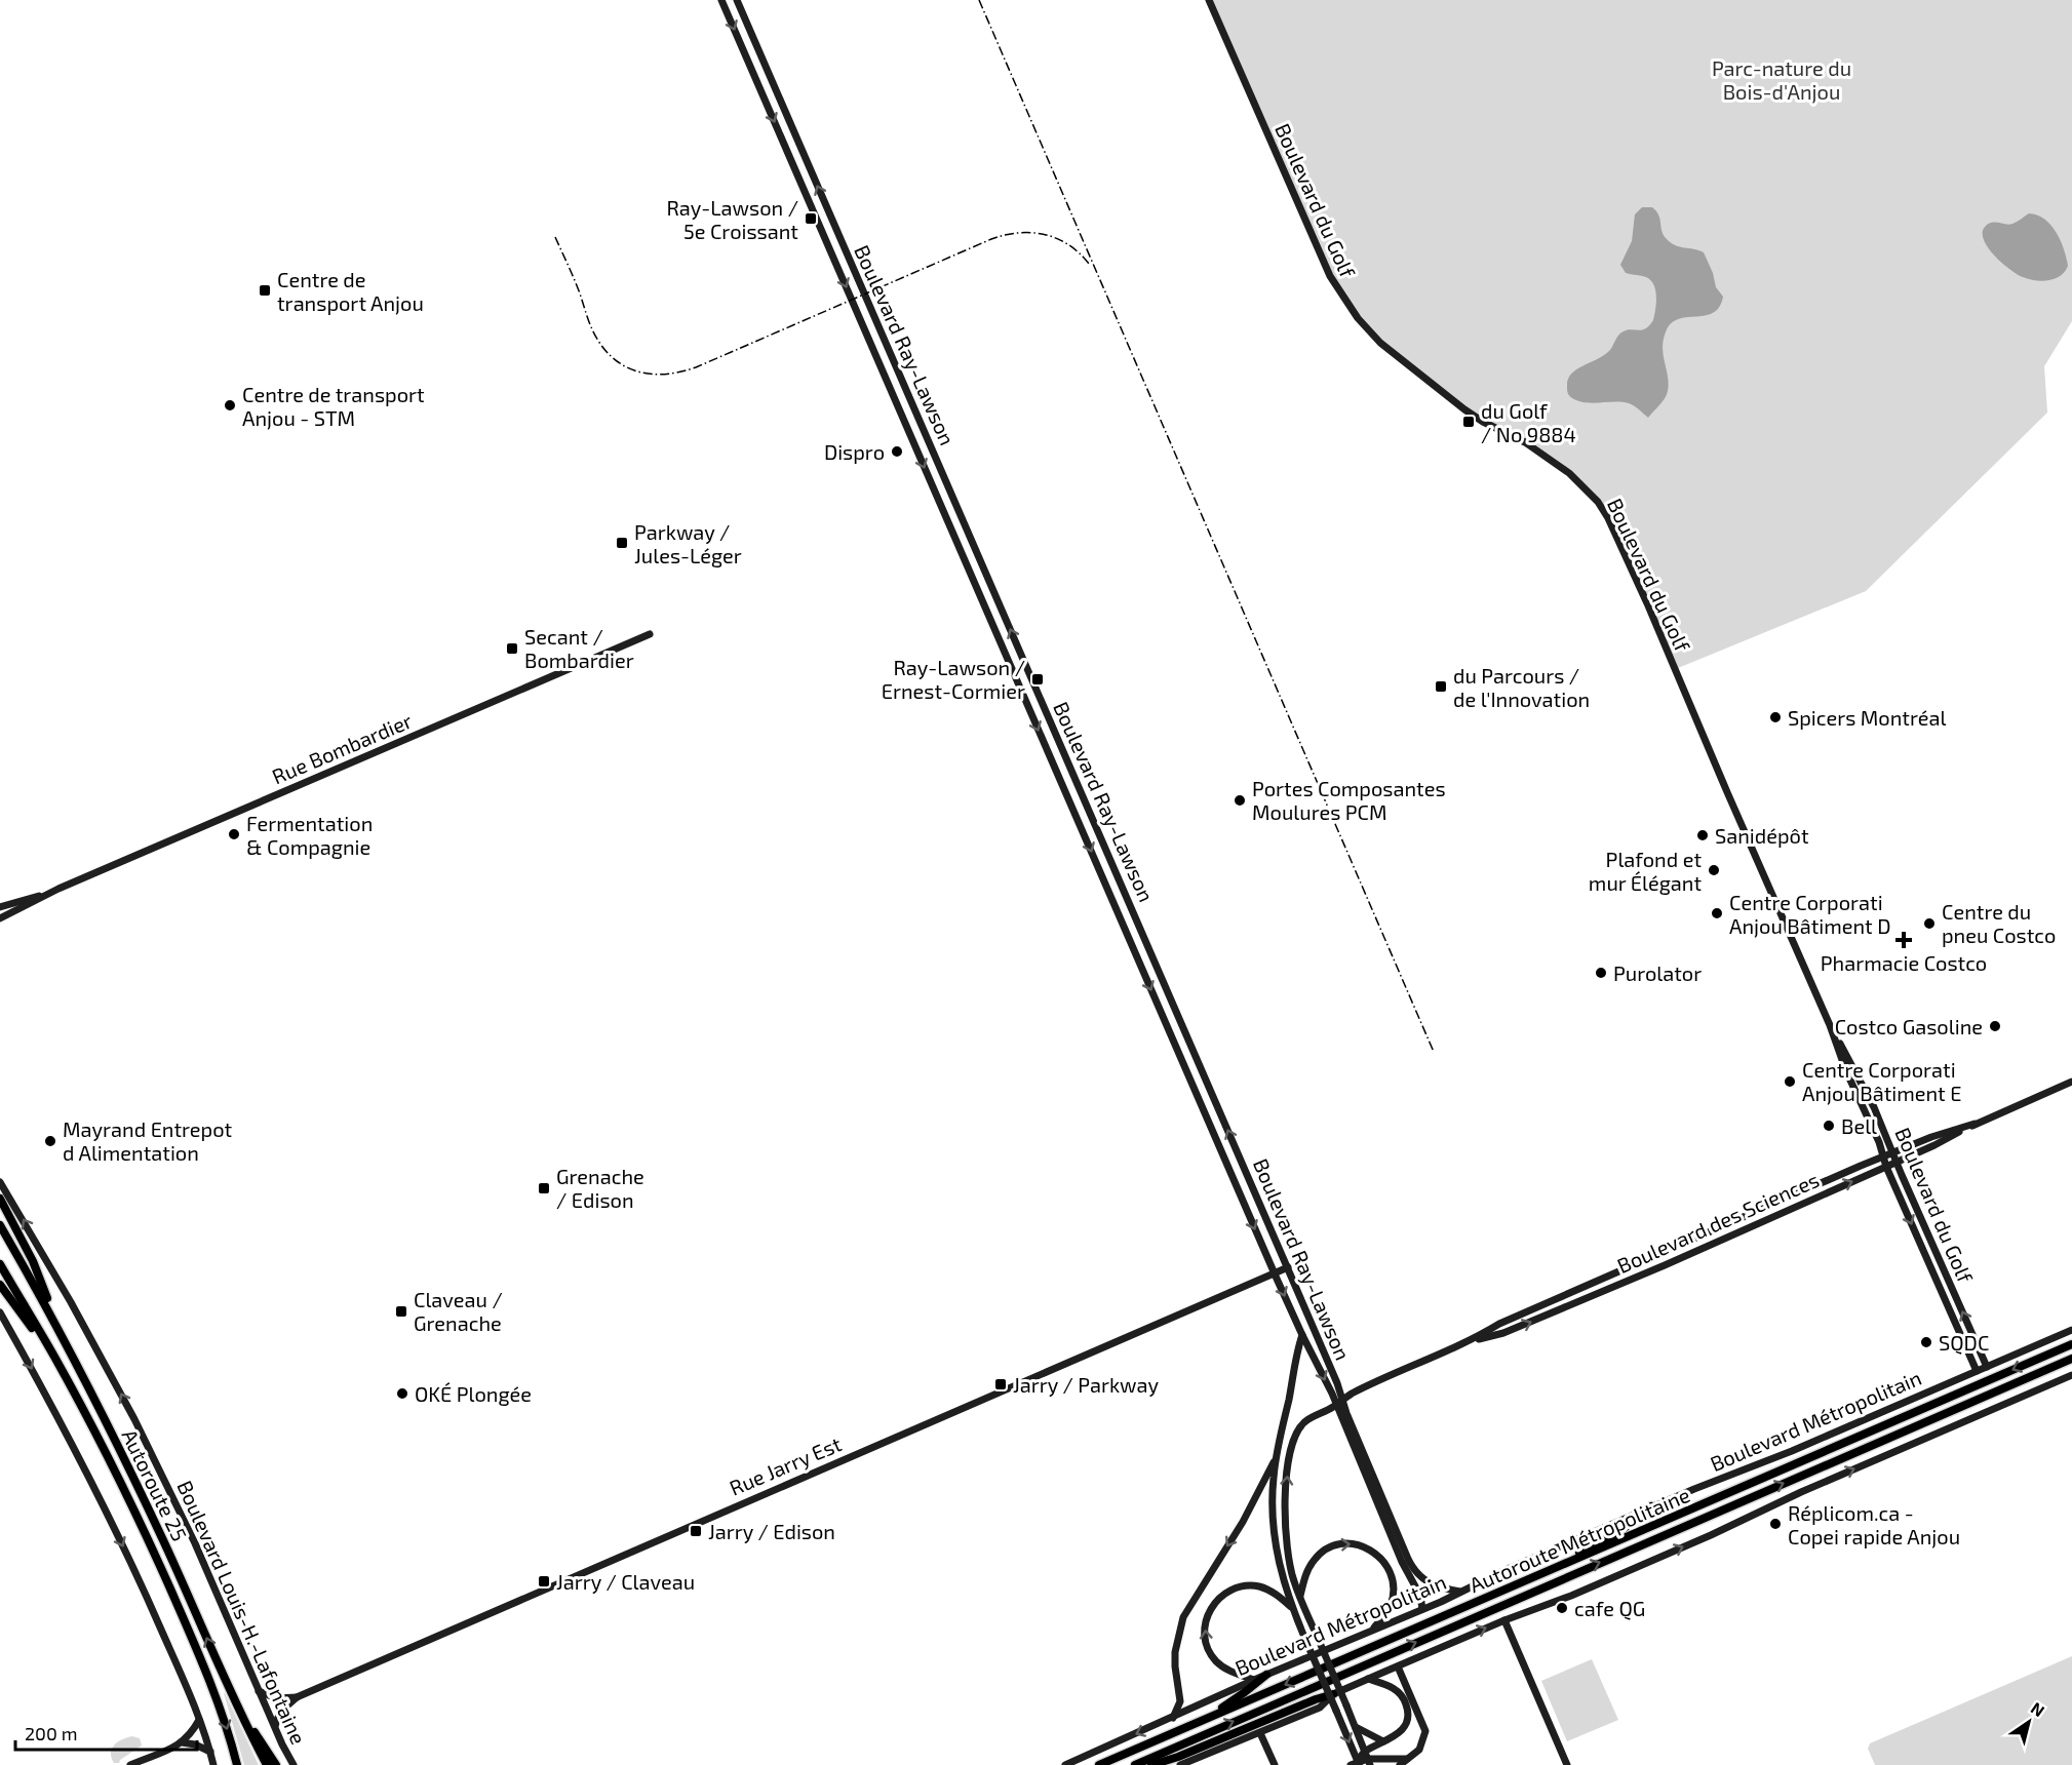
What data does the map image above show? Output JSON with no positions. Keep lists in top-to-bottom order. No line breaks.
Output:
{"streets":{"highway":["Autoroute 25","Autoroute Métropolitaine"],"street":["Boulevard du Golf","Boulevard Ray-Lawson","Rue Bombardier","Boulevard des Sciences","Boulevard Métropolitain","Rue Jarry Est","Boulevard Louis-H.-Lafontaine"]},"crossings":[["Boulevard du Golf","Boulevard des Sciences"],["Boulevard du Golf","Boulevard Métropolitain"],["Boulevard Ray-Lawson","Boulevard des Sciences"],["Boulevard Ray-Lawson","Boulevard Métropolitain"],["Boulevard Ray-Lawson","Rue Jarry Est"],["Rue Jarry Est","Boulevard Louis-H.-Lafontaine"]],"one_way":["Boulevard Louis-H.-Lafontaine"],"parks":["Parc-nature du Bois-d'Anjou"],"places":{"transit":["Ray-Lawson / 5e Croissant","Centre de transport Anjou","du Golf / No 9884","Parkway / Jules-Léger","Secant / Bombardier","Ray-Lawson / Ernest-Cormier","du Parcours / de l'Innovation","Grenache / Edison","Claveau / Grenache","Jarry / Parkway","Jarry / Edison","Jarry / Claveau"],"other":["Centre de transport Anjou - STM","Dispro","Spicers Montréal","Portes Composantes Moulures PCM","Fermentation & Compagnie","Sanidépôt","Plafond et mur Élégant","Centre Corporati Anjou Bâtiment D","Centre du pneu Costco","Purolator","Costco Gasoline","Centre Corporati Anjou Bâtiment E","Bell","Mayrand Entrepot d Alimentation","SQDC","OKÉ Plongée","Réplicom.ca - Copei rapide Anjou","cafe QG"],"health":["Pharmacie Costco"]},"scale_bar":"200 m","north":"top right"}
